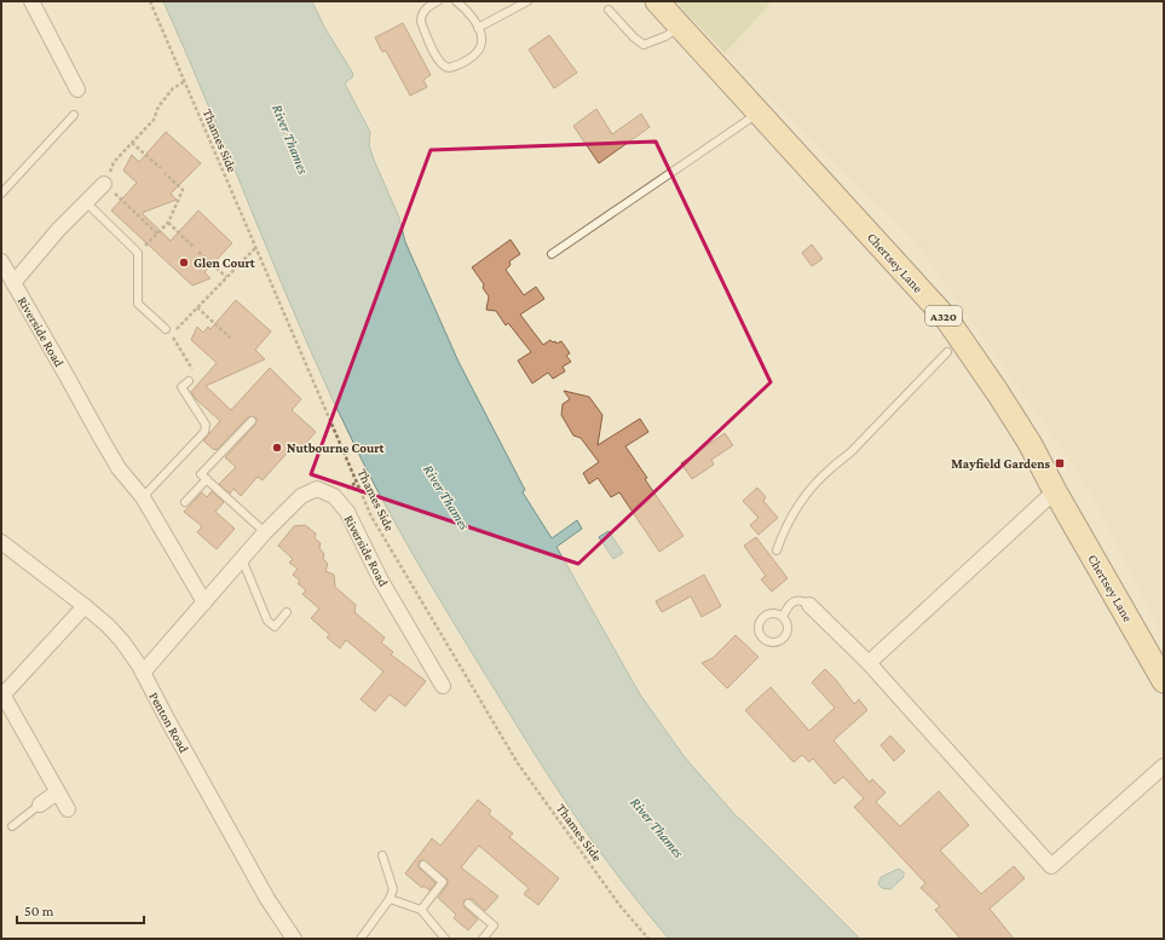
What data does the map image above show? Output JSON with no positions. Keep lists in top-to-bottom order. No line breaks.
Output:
{"streets":{"main road":["Chertsey Lane","A320"],"street":["Riverside Road","Penton Road"],"path":["Thames Side"]},"crossings":[["Riverside Road","Penton Road"]],"water":["River Thames"],"places":{"other":["Glen Court","Nutbourne Court"],"transit":["Mayfield Gardens"]},"scale_bar":"50 m"}
